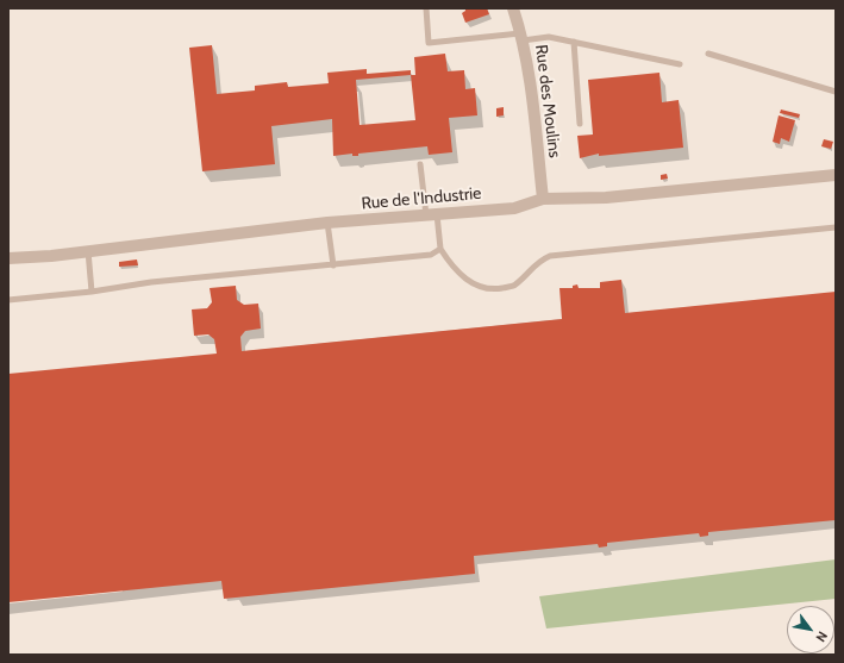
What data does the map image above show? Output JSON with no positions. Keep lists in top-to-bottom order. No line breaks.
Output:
{"streets":{"street":["Rue des Moulins","Rue de l'Industrie"]},"crossings":[["Rue des Moulins","Rue de l'Industrie"]],"north":"bottom right"}
